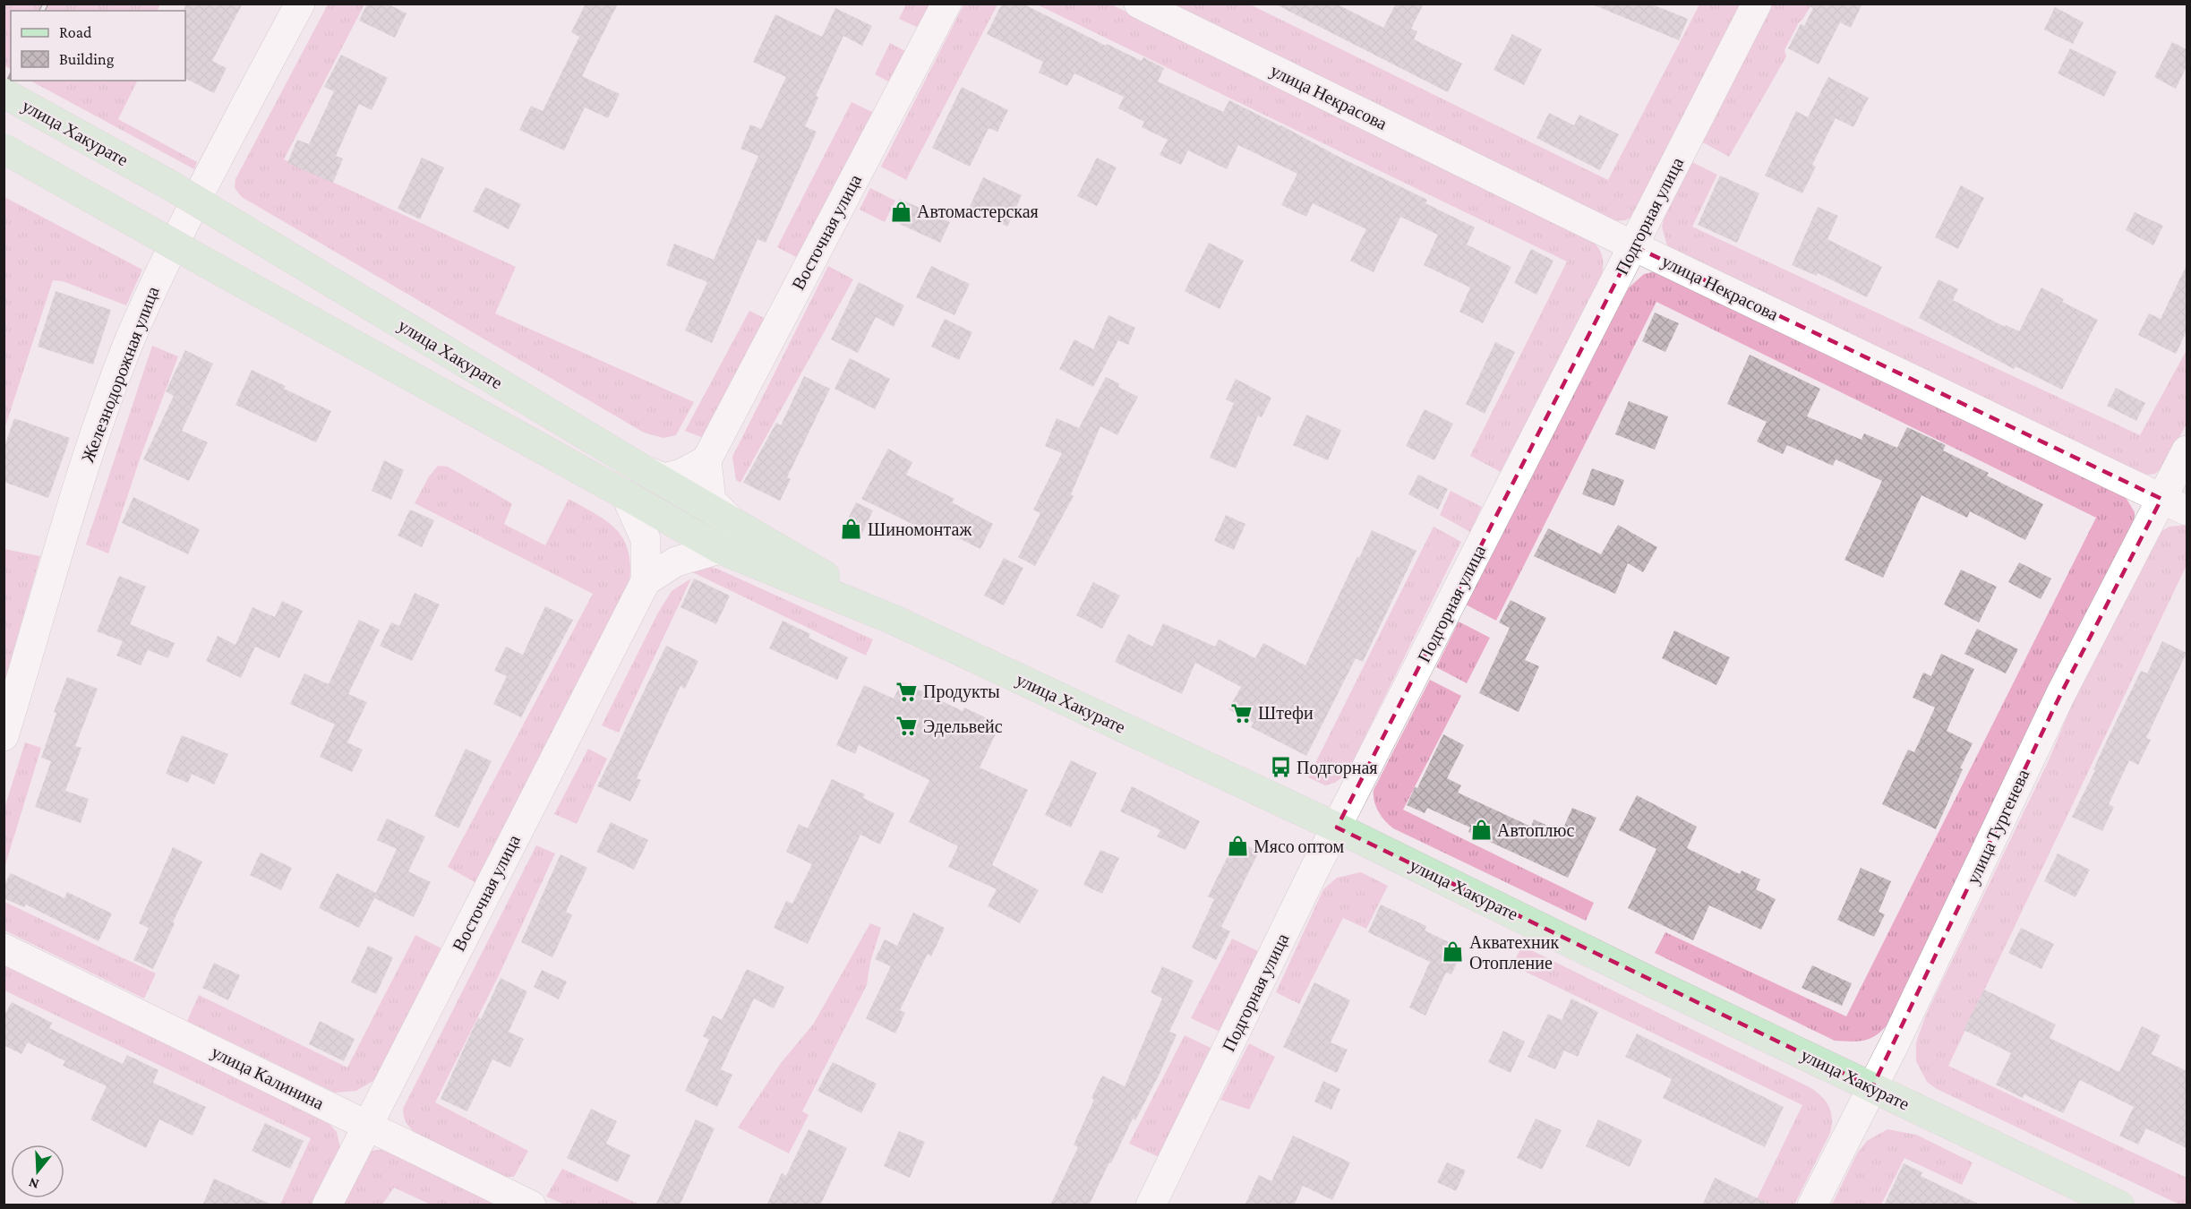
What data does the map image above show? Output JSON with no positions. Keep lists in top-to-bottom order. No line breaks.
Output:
{"streets":{"main road":["улица Хакурате"],"street":["улица Некрасова","Подгорная улица","Восточная улица","Железнодорожная улица","улица Тургенева","улица Калинина"]},"crossings":[["улица Некрасова","Подгорная улица"],["улица Некрасова","улица Тургенева"],["улица Хакурате","Подгорная улица"],["улица Хакурате","улица Тургенева"],["Восточная улица","улица Калинина"]],"places":{"shop":["Автомастерская","Шиномонтаж","Автоплюс","Мясо оптом","Акватехник Отопление"],"supermarket":["Продукты","Штефи","Эдельвейс"],"bus stop":["Подгорная"]},"legend":["Road","Building"],"north":"bottom"}
